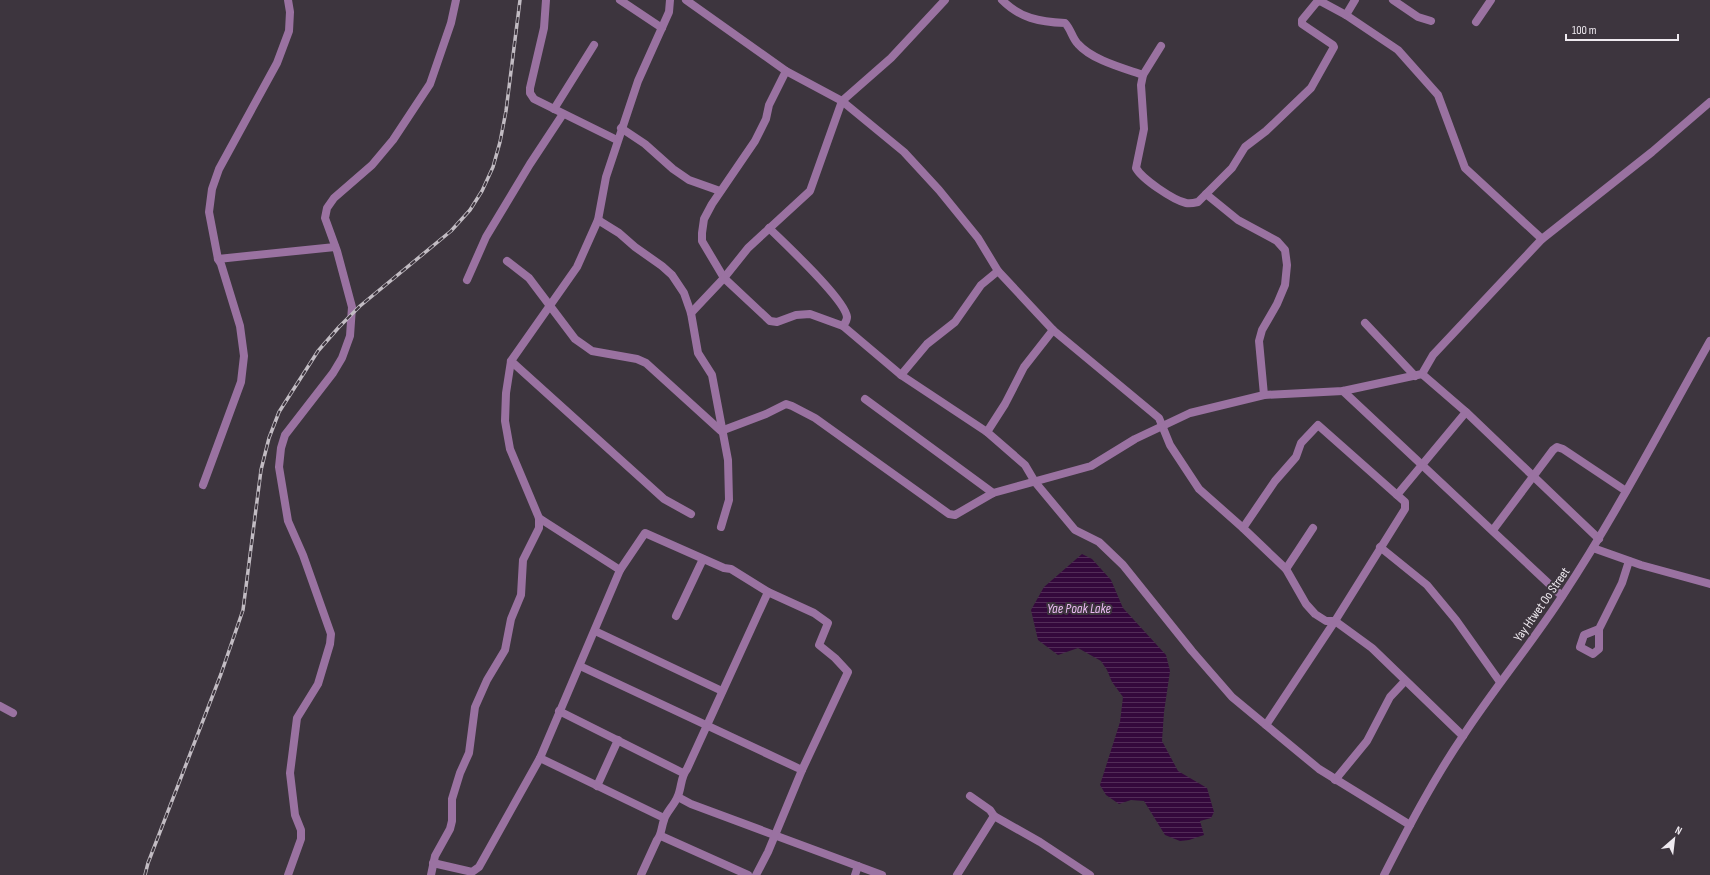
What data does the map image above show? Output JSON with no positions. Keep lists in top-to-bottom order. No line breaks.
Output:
{"streets":{"street":["Yay Htwet Oo Street"]},"water":["Yae Poak Lake"],"scale_bar":"100 m","north":"top right"}
